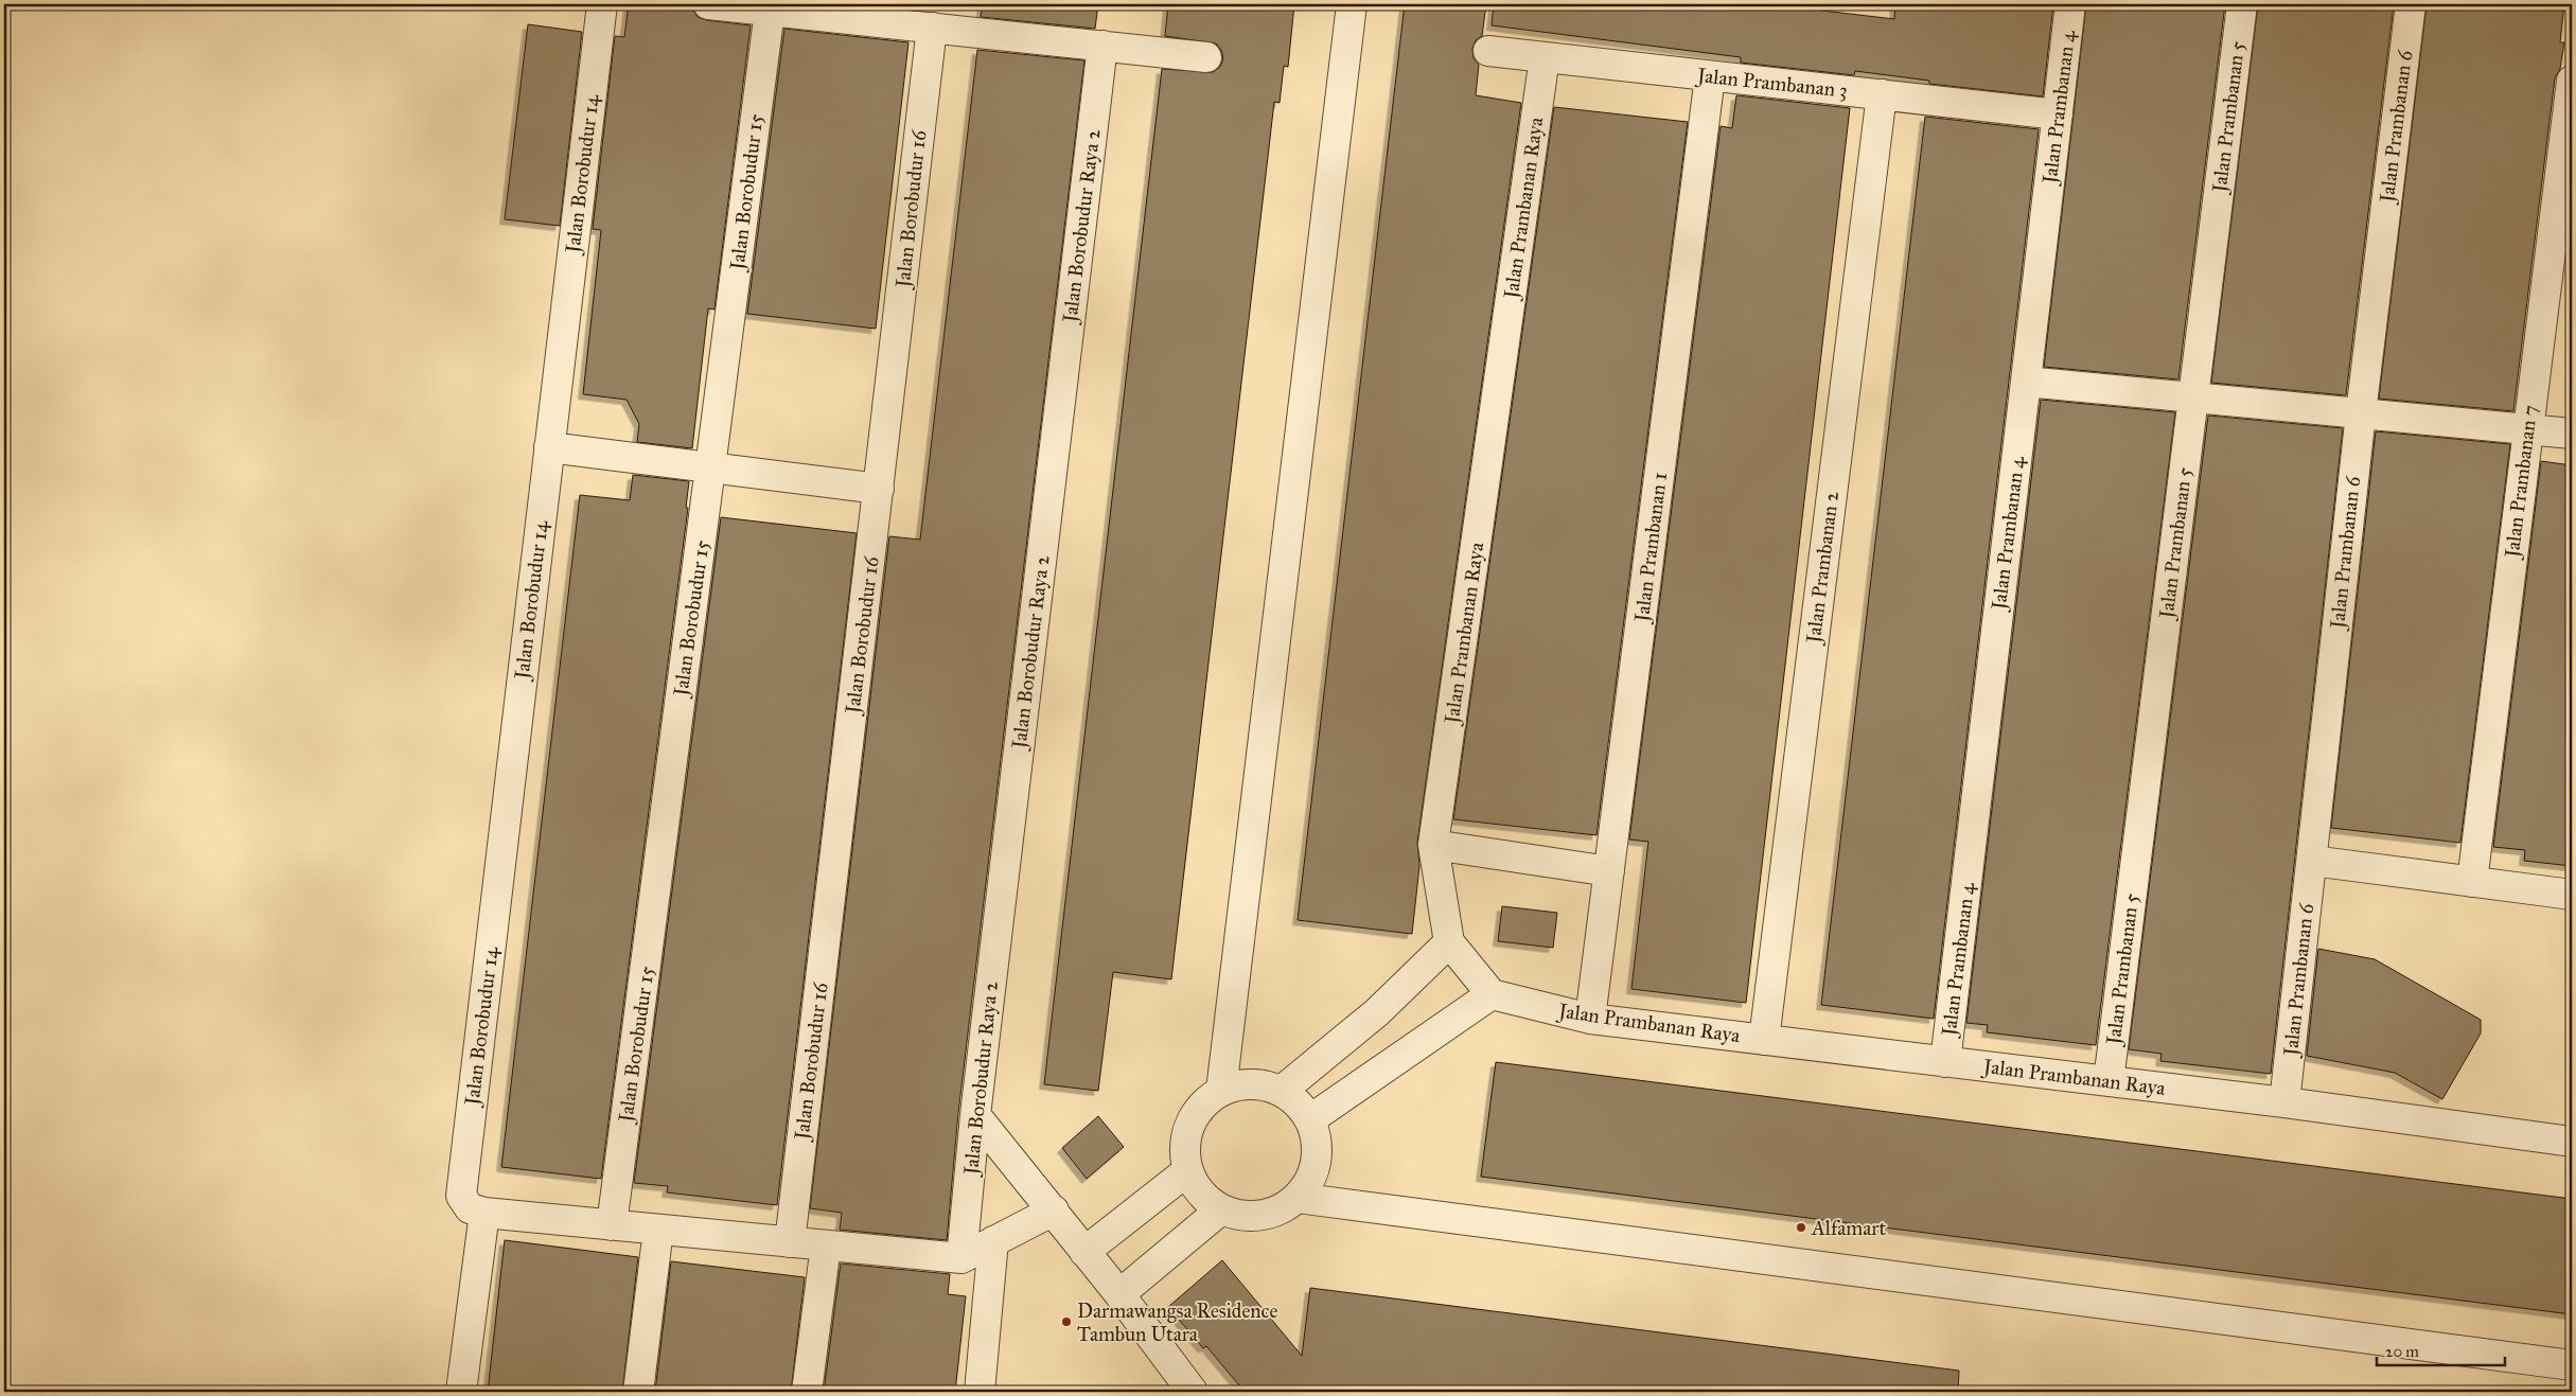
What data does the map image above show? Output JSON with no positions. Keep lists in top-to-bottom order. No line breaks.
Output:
{"streets":{"street":["Jalan Prambanan 3","Jalan Prambanan 4","Jalan Prambanan 5","Jalan Prambanan 6","Jalan Borobudur 14","Jalan Borobudur 15","Jalan Prambanan Raya","Jalan Borobudur 16","Jalan Borobudur Raya 2","Jalan Prambanan 7","Jalan Prambanan 1","Jalan Prambanan 2"]},"crossings":[["Jalan Prambanan 3","Jalan Prambanan 4"],["Jalan Prambanan 3","Jalan Prambanan Raya"],["Jalan Prambanan 3","Jalan Prambanan 1"],["Jalan Prambanan 3","Jalan Prambanan 2"],["Jalan Prambanan 4","Jalan Prambanan Raya"],["Jalan Prambanan 5","Jalan Prambanan Raya"],["Jalan Prambanan 6","Jalan Prambanan Raya"],["Jalan Prambanan Raya","Jalan Prambanan 1"],["Jalan Prambanan Raya","Jalan Prambanan 2"]],"places":["Alfamart","Darmawangsa Residence Tambun Utara"],"scale_bar":"20 m"}
